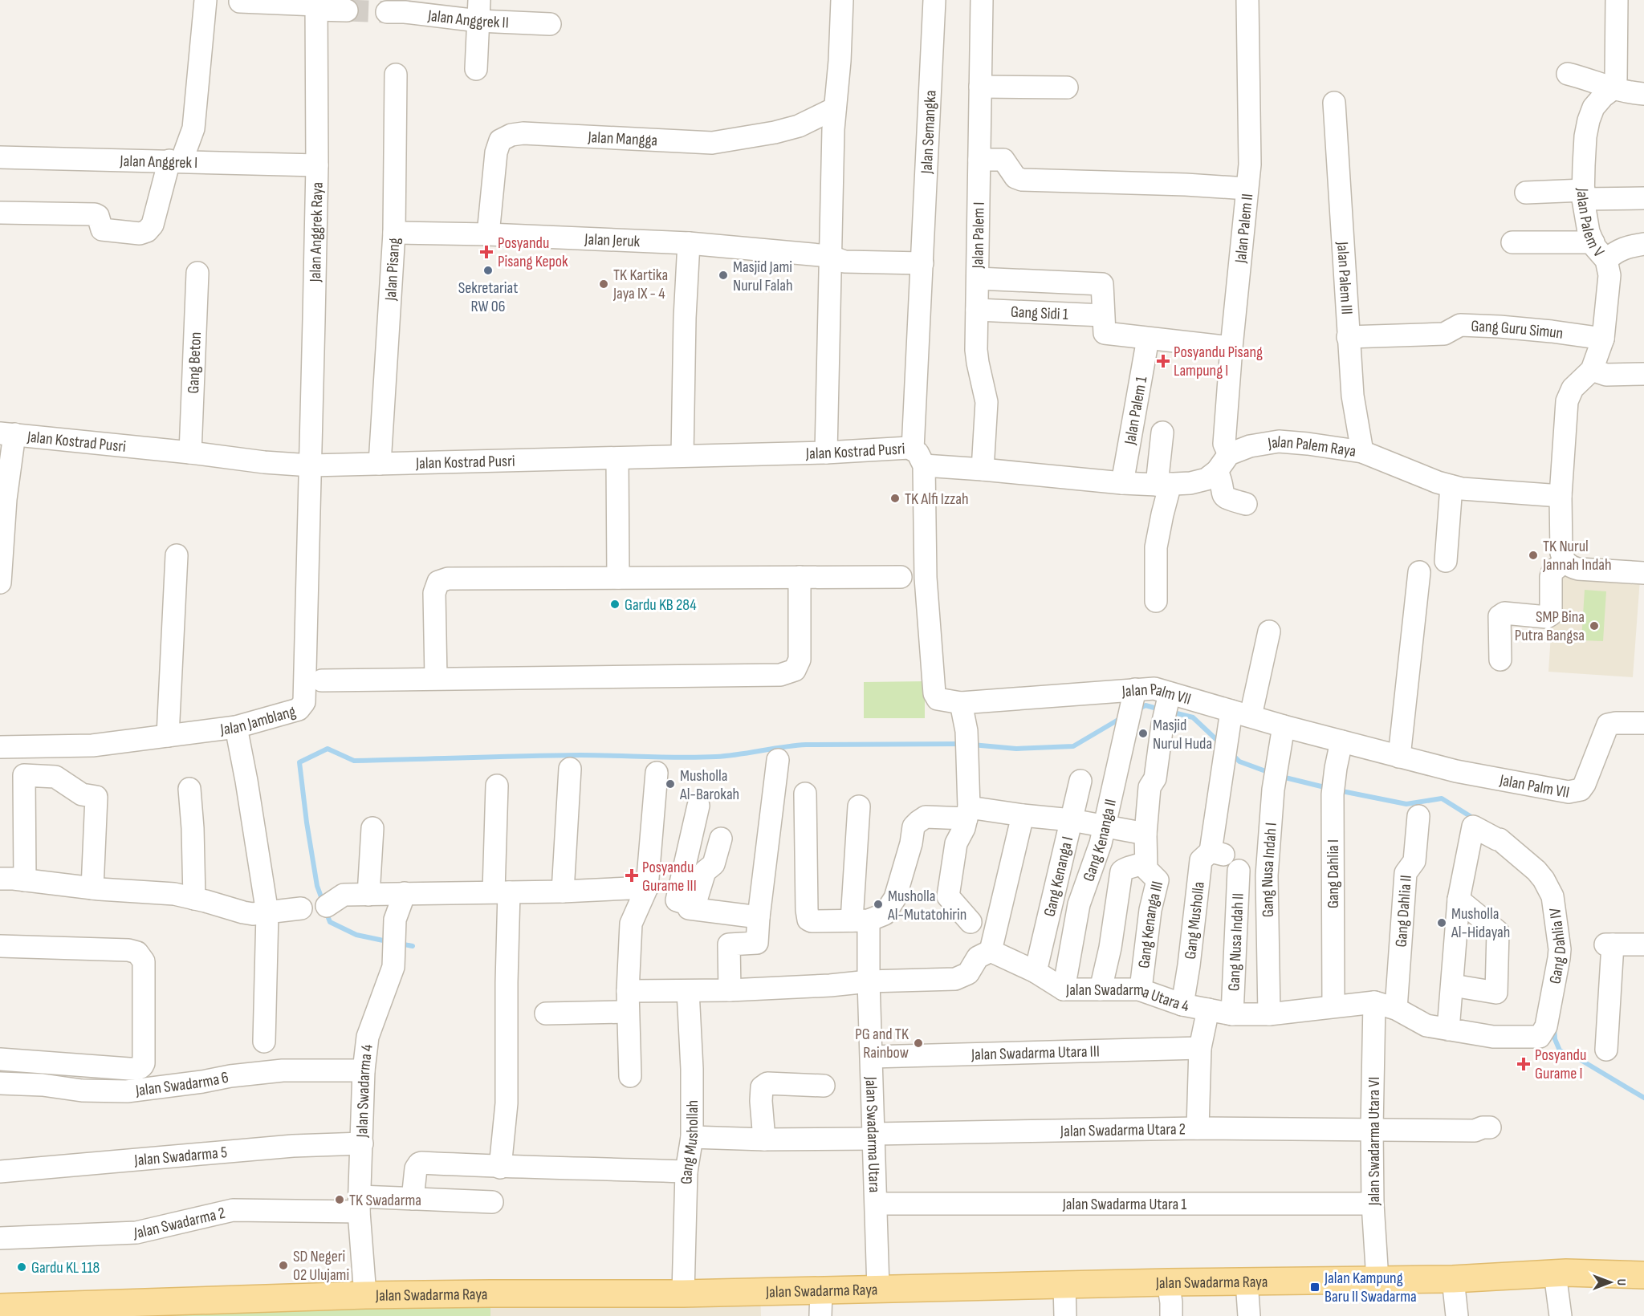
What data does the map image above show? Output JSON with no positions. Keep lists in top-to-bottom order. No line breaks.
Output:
{"streets":{"main road":["Jalan Swadarma Raya"],"street":["Jalan Anggrek II","Jalan Semangka","Jalan Mangga","Jalan Anggrek I","Jalan Palem V","Jalan Palem II","Jalan Anggrek Raya","Jalan Palem I","Jalan Jeruk","Jalan Pisang","Jalan Palem III","Gang Sidi 1","Gang Guru Simun","Gang Beton","Jalan Palem 1","Jalan Kostrad Pusri","Jalan Palem Raya","Jalan Palm VII","Jalan Jamblang","Gang Kenanga II","Gang Nusa Indah I","Gang Dahlia I","Gang Kenanga I","Gang Dahlia II","Gang Musholla","Gang Kenanga III","Gang Nusa Indah II","Gang Dahlia IV","Jalan Swadarma Utara 4","Jalan Swadarma Utara III","Jalan Swadarma 6","Jalan Swadarma 4","Jalan Swadarma Utara 2","Jalan Swadarma Utara","Jalan Swadarma Utara VI","Gang Mushollah","Jalan Swadarma 5","Jalan Swadarma Utara 1","Jalan Swadarma 2"]},"crossings":[["Jalan Semangka","Jalan Kostrad Pusri"],["Jalan Semangka","Jalan Palem Raya"],["Jalan Semangka","Jalan Palm VII"],["Jalan Mangga","Jalan Jeruk"],["Jalan Anggrek I","Jalan Anggrek Raya"],["Jalan Palem V","Gang Guru Simun"],["Jalan Palem V","Jalan Palem Raya"],["Jalan Palem II","Jalan Palem Raya"],["Jalan Anggrek Raya","Jalan Kostrad Pusri"],["Jalan Anggrek Raya","Jalan Jamblang"],["Jalan Palem I","Gang Sidi 1"],["Jalan Palem I","Jalan Palem Raya"],["Jalan Jeruk","Jalan Pisang"],["Jalan Pisang","Jalan Kostrad Pusri"],["Jalan Palem III","Gang Guru Simun"],["Jalan Palem III","Jalan Palem Raya"],["Gang Beton","Jalan Kostrad Pusri"],["Jalan Palem 1","Jalan Palem Raya"],["Jalan Kostrad Pusri","Jalan Palem Raya"],["Jalan Kostrad Pusri","Jalan Palm VII"],["Jalan Kostrad Pusri","Jalan Jamblang"],["Jalan Palem Raya","Jalan Palm VII"],["Jalan Palm VII","Gang Kenanga II"],["Jalan Palm VII","Gang Nusa Indah I"],["Jalan Palm VII","Gang Dahlia I"],["Jalan Palm VII","Gang Musholla"],["Jalan Palm VII","Gang Kenanga III"],["Gang Kenanga II","Jalan Swadarma Utara 4"],["Gang Kenanga I","Jalan Swadarma Utara 4"],["Gang Musholla","Jalan Swadarma Utara 4"],["Gang Kenanga III","Jalan Swadarma Utara 4"],["Gang Nusa Indah II","Jalan Swadarma Utara 4"],["Jalan Swadarma Utara III","Jalan Swadarma Utara"],["Jalan Swadarma 6","Jalan Swadarma 4"],["Jalan Swadarma 4","Jalan Swadarma 5"],["Jalan Swadarma 4","Jalan Swadarma 2"],["Jalan Swadarma 4","Jalan Swadarma Raya"],["Jalan Swadarma Utara 2","Jalan Swadarma Utara"],["Jalan Swadarma Utara 2","Jalan Swadarma Utara VI"],["Jalan Swadarma Utara 2","Gang Mushollah"],["Jalan Swadarma Utara","Jalan Swadarma Utara 1"],["Jalan Swadarma Utara","Jalan Swadarma Raya"],["Jalan Swadarma Utara VI","Jalan Swadarma Utara 1"],["Jalan Swadarma Utara VI","Jalan Swadarma Raya"],["Gang Mushollah","Jalan Swadarma Raya"]],"places":{"health":["Posyandu Pisang Kepok","Posyandu Pisang Lampung I","Posyandu Gurame III","Posyandu Gurame I"],"other":["Sekretariat RW 06","Masjid Jami Nurul Falah","TK Kartika Jaya IX - 4","TK Alfi Izzah","TK Nurul Jannah Indah","Gardu KB 284","SMP Bina Putra Bangsa","Masjid Nurul Huda","Musholla Al-Barokah","Musholla Al-Mutatohirin","Musholla Al-Hidayah","PG and TK Rainbow","TK Swadarma","SD Negeri 02 Ulujami","Gardu KL 118"],"transit":["Jalan Kampung Baru II Swadarma"]},"north":"right"}
